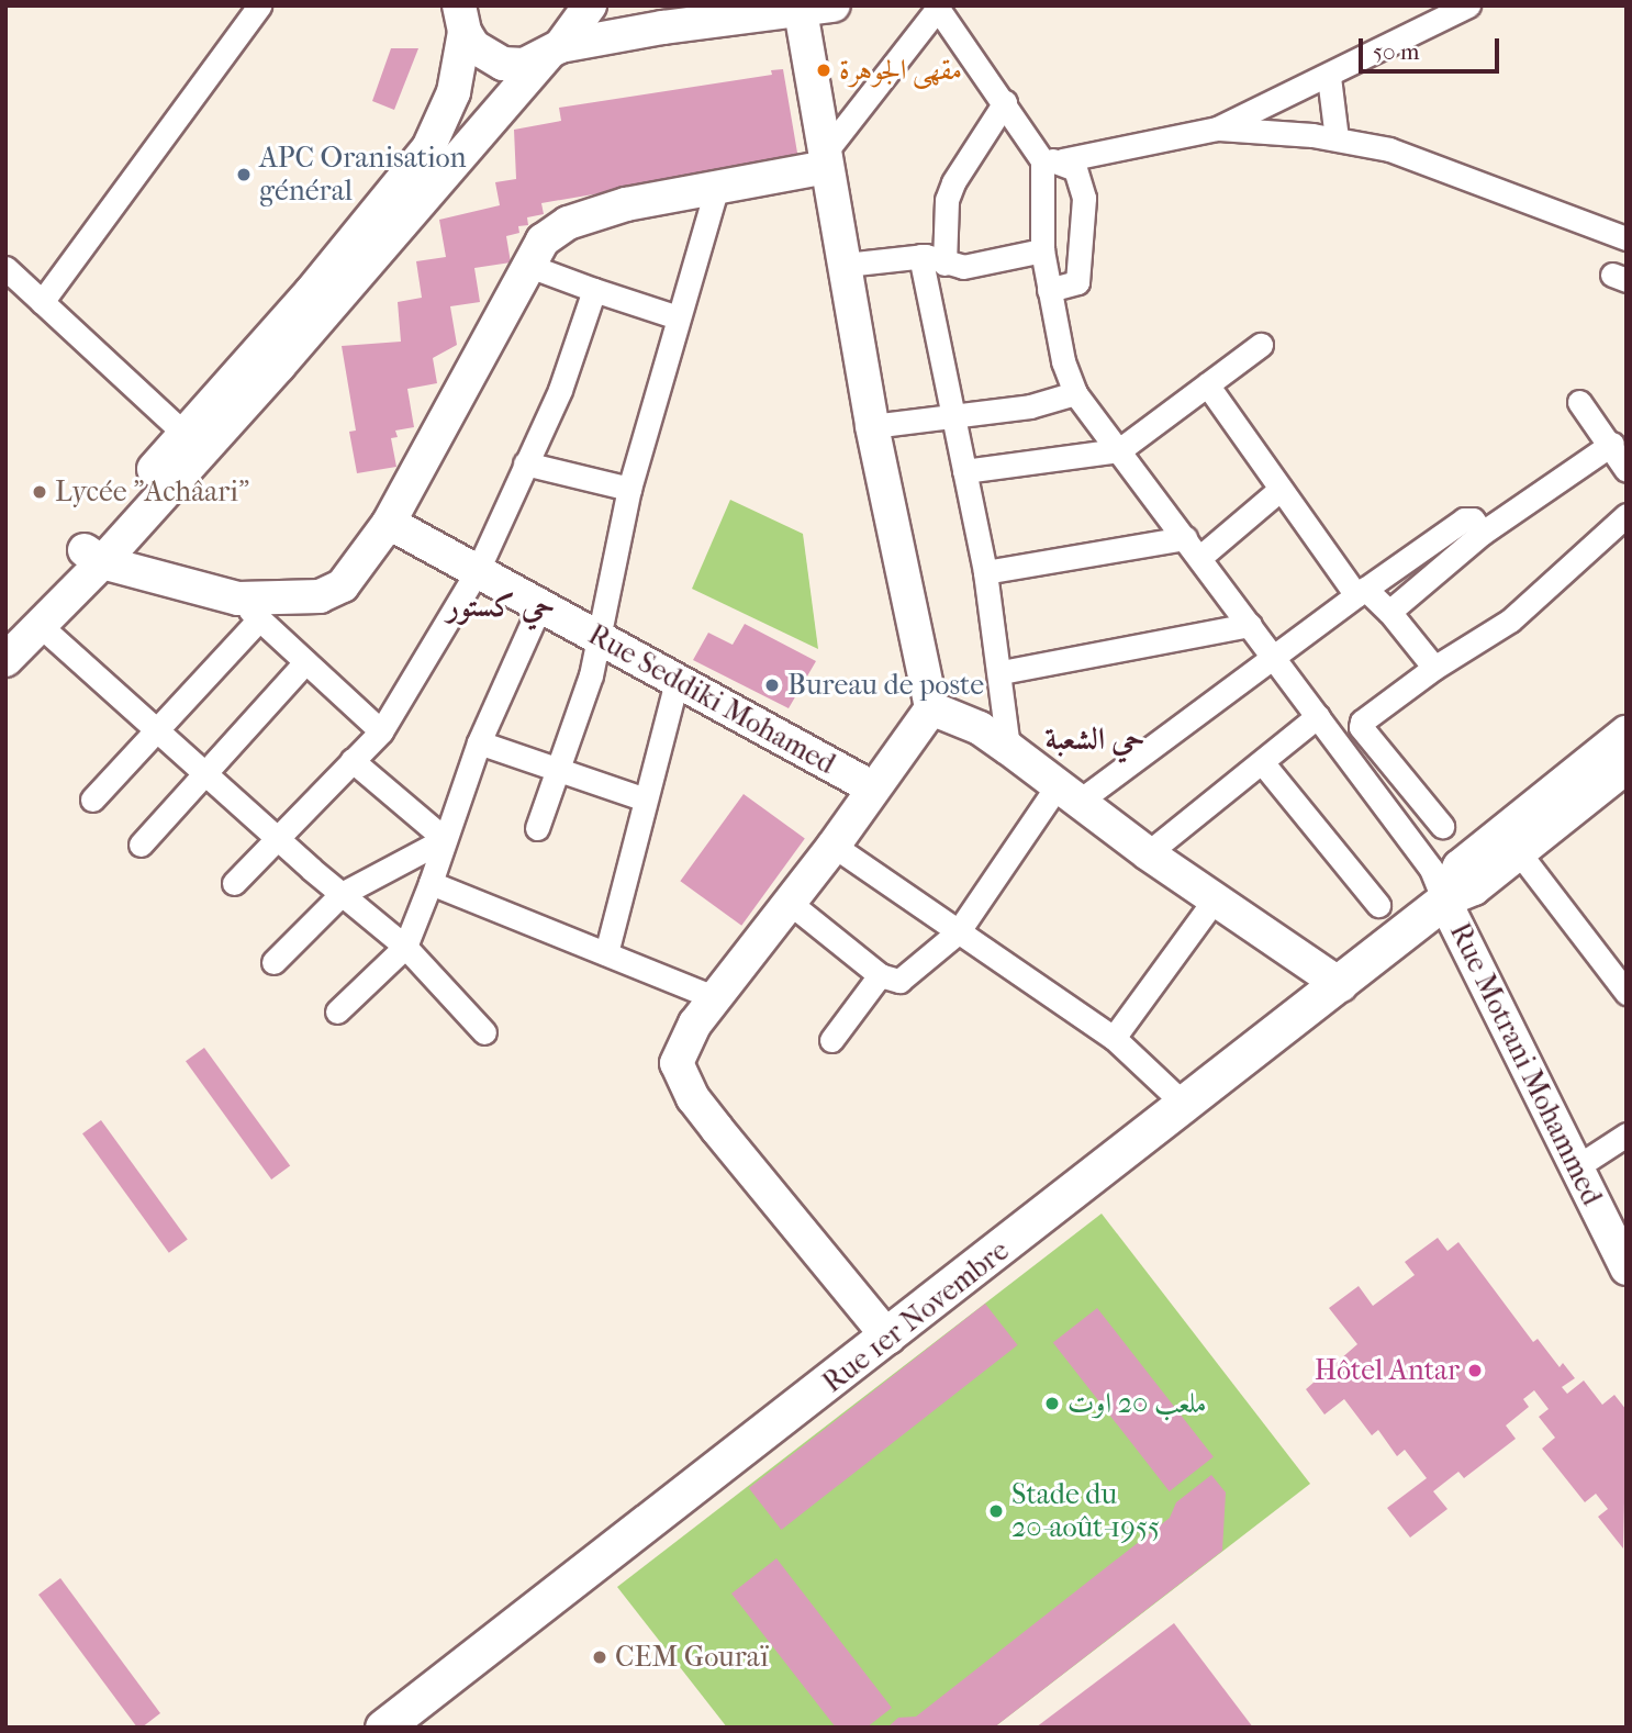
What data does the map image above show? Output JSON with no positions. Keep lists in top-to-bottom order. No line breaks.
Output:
{"streets":{"main road":["Rue 1er Novembre"],"street":["Rue Seddiki Mohamed","Rue Motrani Mohammed"]},"crossings":[["Rue Motrani Mohammed","Rue 1er Novembre"]],"districts":["حي كستور","حي الشعبة"],"places":["مقهى الجوهرة","APC Oranisation général","Lycée \"Achâari\"","Bureau de poste","Hôtel Antar","ملعب 20 اوت","Stade du 20-août-1955","CEM Gouraï"],"scale_bar":"50 m"}
